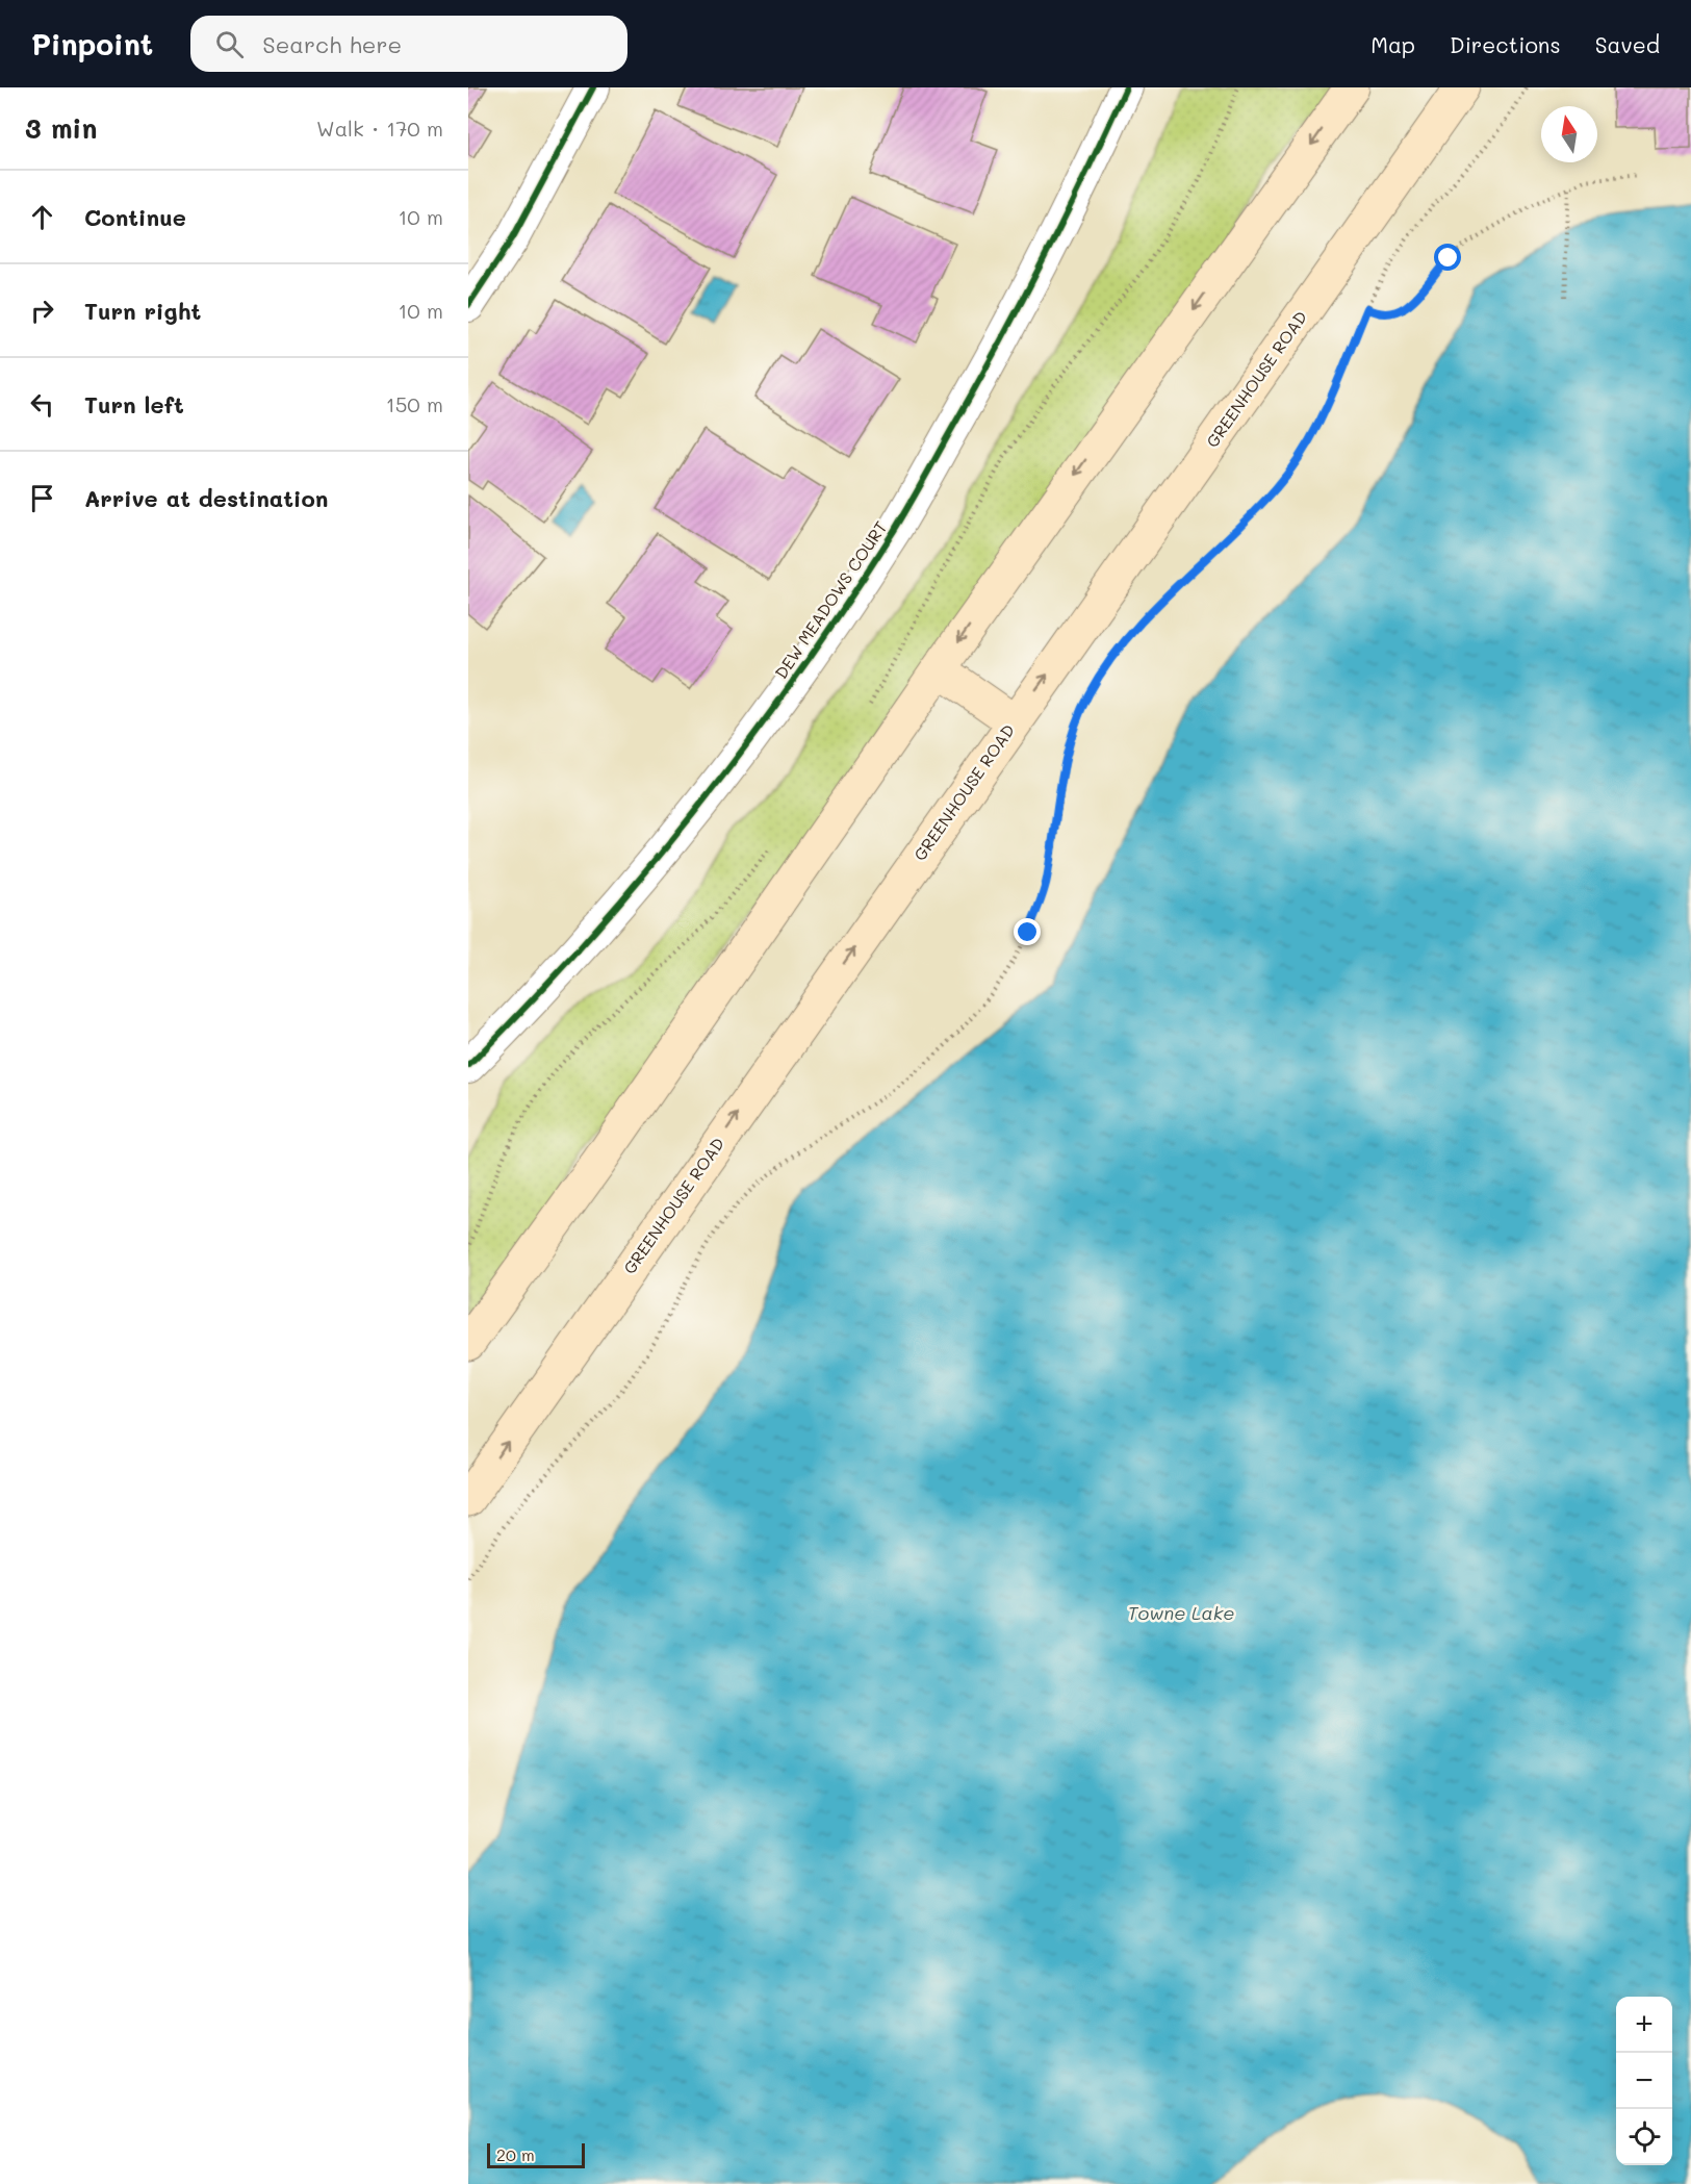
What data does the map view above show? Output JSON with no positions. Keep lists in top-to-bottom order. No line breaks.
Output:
{"streets":{"main road":["GREENHOUSE ROAD"],"street":["DEW MEADOWS COURT"]},"water":["Towne Lake"],"scale_bar":"20 m","north":"top","page":{"header":"Pinpoint","search":"Search here","nav":["Map","Directions","Saved"],"heading":["3 min","Walk · 170 m"],"list":[["Continue","10 m"],["Turn right","10 m"],["Turn left","150 m"],"Arrive at destination"],"map_buttons":["+","−"],"scale":"20 m"}}
